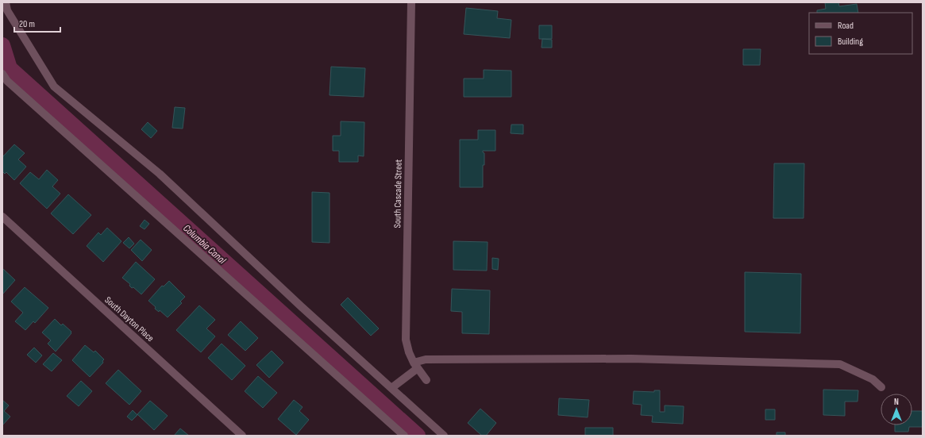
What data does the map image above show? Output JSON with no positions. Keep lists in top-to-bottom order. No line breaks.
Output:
{"streets":{"street":["South Cascade Street","South Dayton Place"]},"water":["Columbia Canal"],"legend":["Road","Building"],"scale_bar":"20 m","north":"top"}
